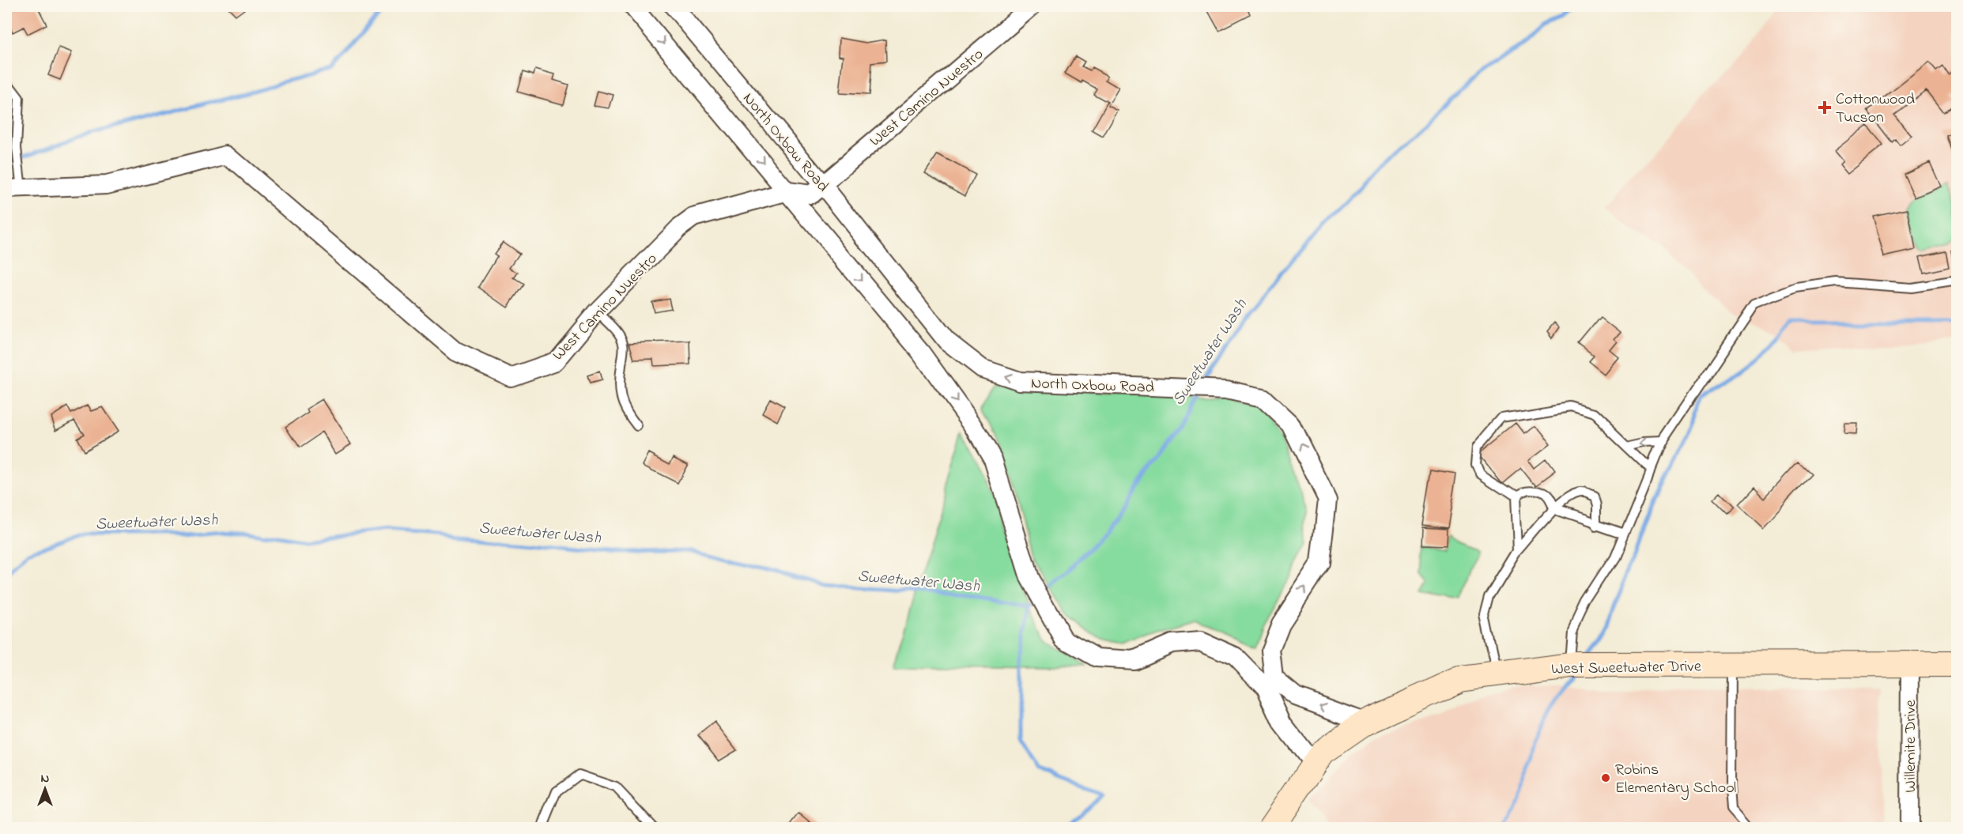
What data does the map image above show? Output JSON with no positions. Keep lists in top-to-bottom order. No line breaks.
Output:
{"streets":{"street":["West Camino Nuestro","North Oxbow Road","West Sweetwater Drive","Willemite Drive"]},"crossings":[["West Camino Nuestro","North Oxbow Road"],["North Oxbow Road","West Sweetwater Drive"],["West Sweetwater Drive","Willemite Drive"]],"water":["Sweetwater Wash"],"places":{"health":["Cottonwood Tucson"],"other":["Robins Elementary School"]},"north":"top"}
